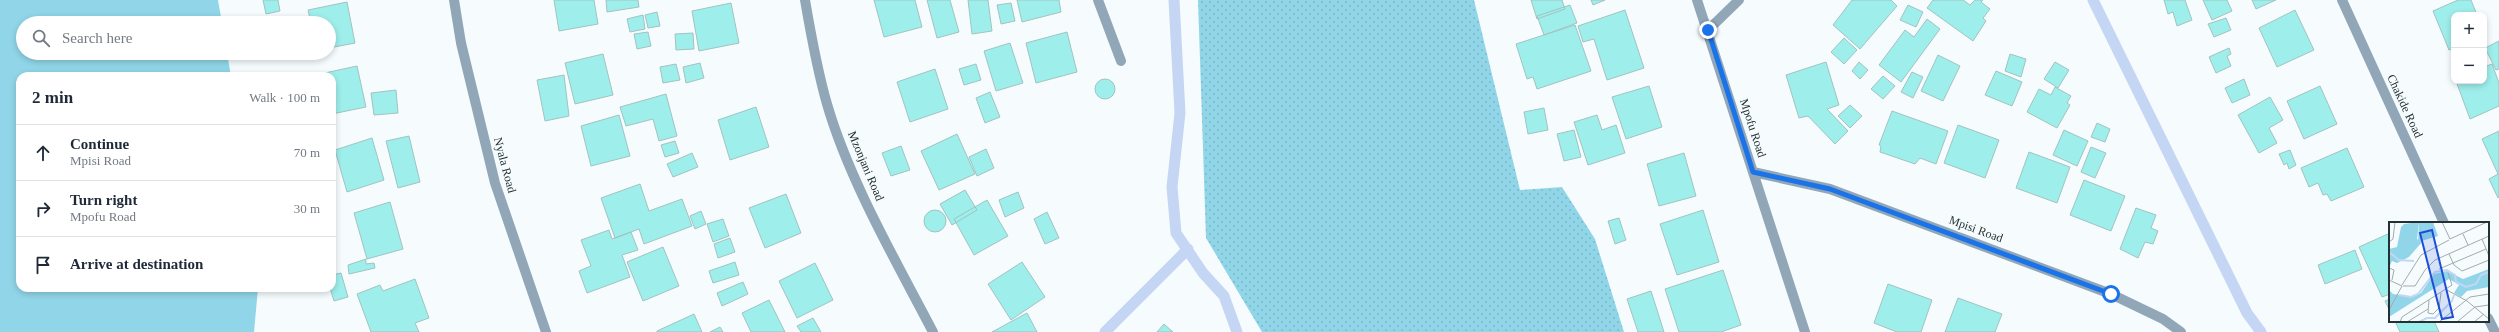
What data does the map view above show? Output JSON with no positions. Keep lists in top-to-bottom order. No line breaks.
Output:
{"streets":{"street":["Chakide Road","Mpofu Road","Nyala Road","Mzonjani Road","Mpisi Road"]},"crossings":[["Mpofu Road","Mpisi Road"]],"page":{"map_buttons":["+","−"],"search":"Search here","heading":["2 min","Walk · 100 m"],"list":[["Continue","Mpisi Road","70 m"],["Turn right","Mpofu Road","30 m"],"Arrive at destination"]}}
